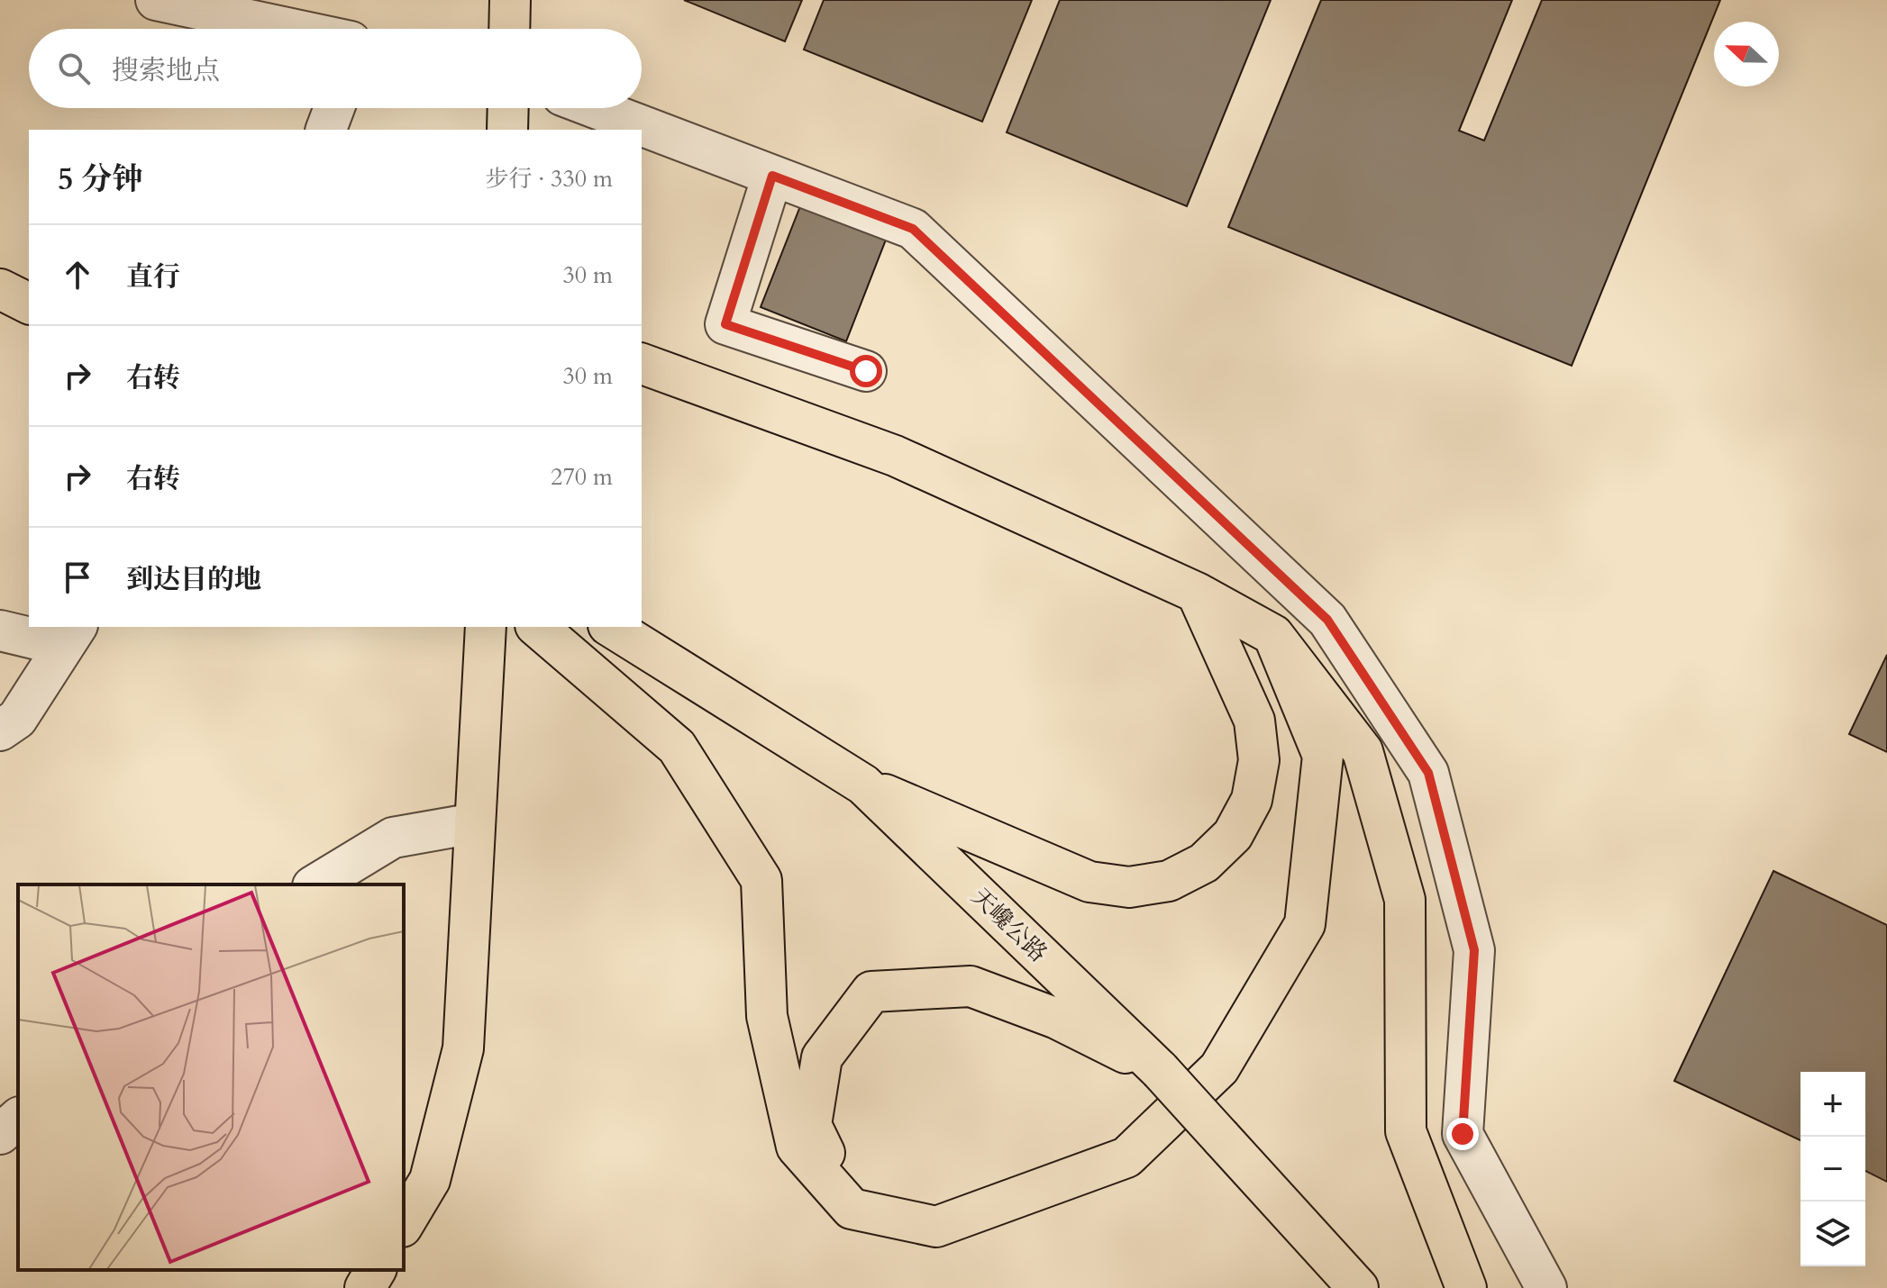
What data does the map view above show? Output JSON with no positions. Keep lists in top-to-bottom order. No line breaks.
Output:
{"streets":{"main road":["天巉公路"]},"north":"left","page":{"search":"搜索地点","heading":["5 分钟","步行 · 330 m"],"list":[["直行","30 m"],["右转","30 m"],["右转","270 m"],"到达目的地"],"map_buttons":["+","−"]}}
